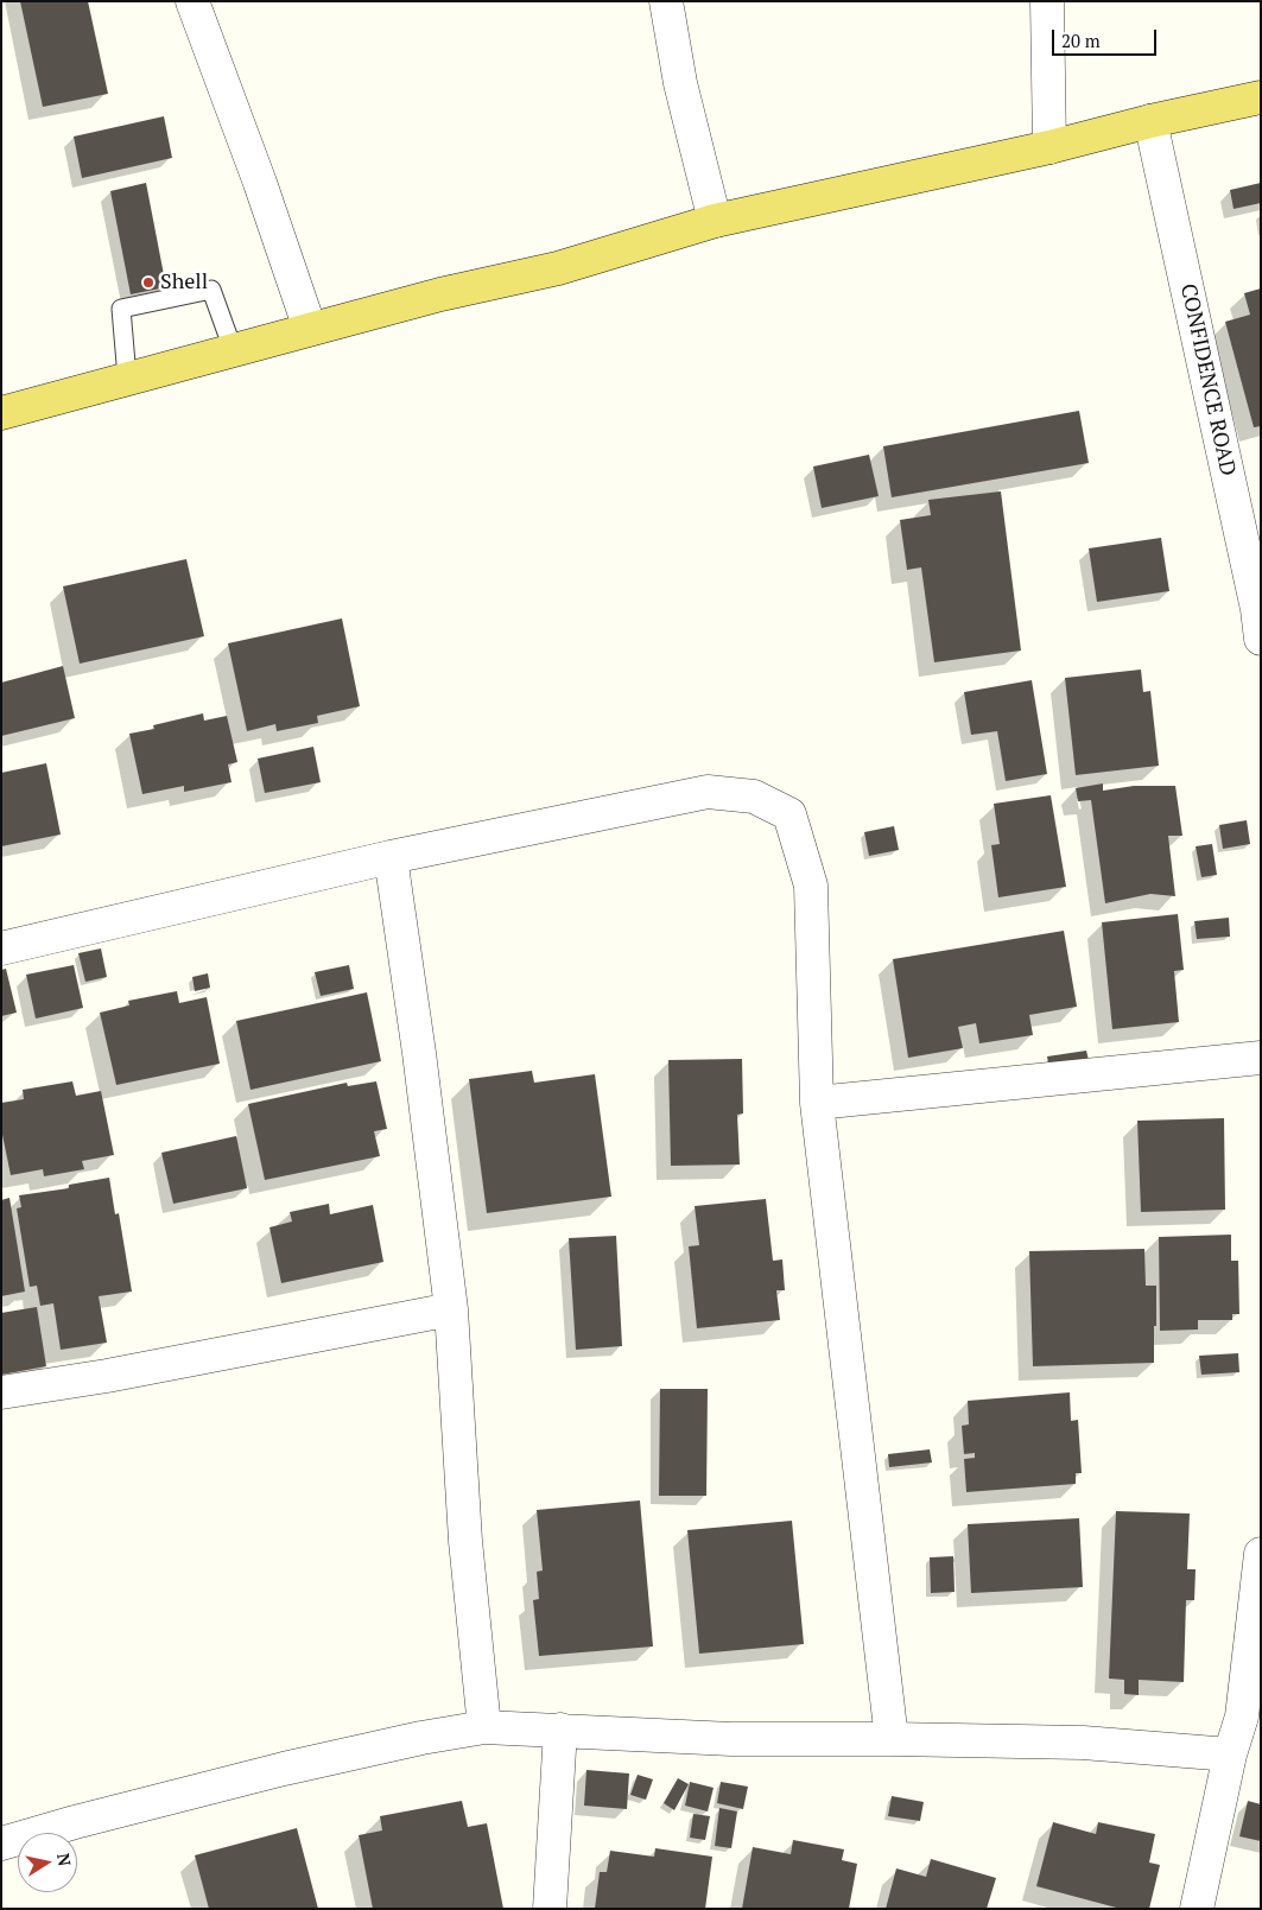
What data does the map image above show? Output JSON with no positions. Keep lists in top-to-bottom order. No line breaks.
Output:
{"streets":{"street":["CONFIDENCE ROAD"]},"places":["Shell"],"scale_bar":"20 m","north":"right"}
